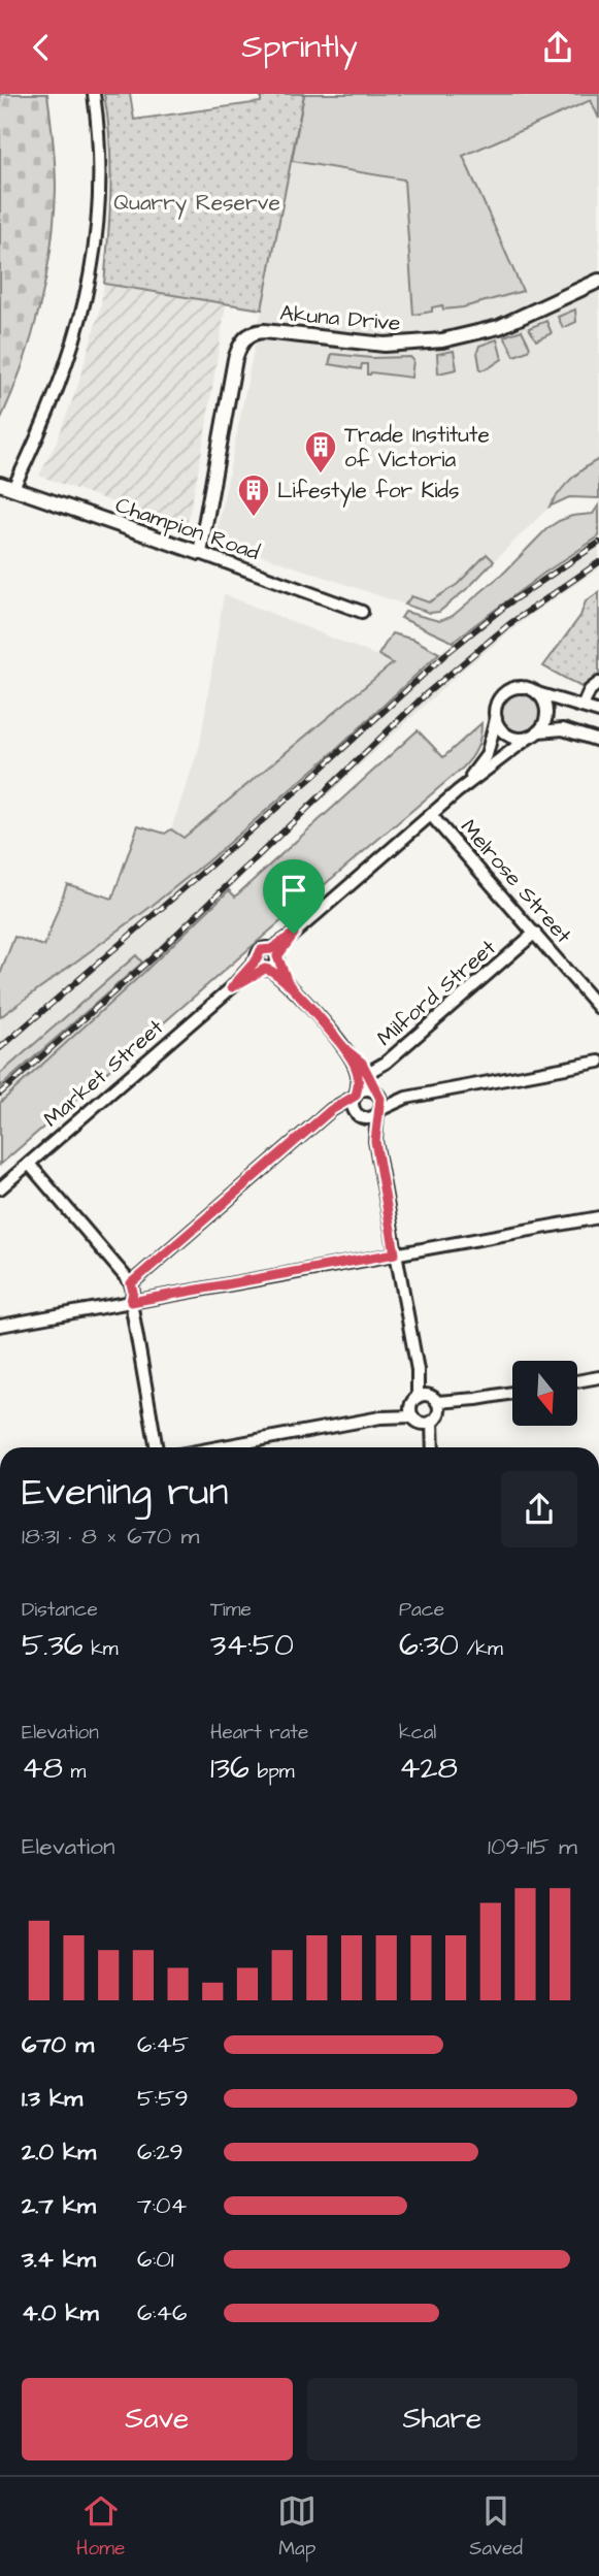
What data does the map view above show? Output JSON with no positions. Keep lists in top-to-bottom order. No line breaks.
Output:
{"streets":{"street":["Akuna Drive","Champion Road","Melrose Street","Milford Street","Market Street"]},"crossings":[["Akuna Drive","Champion Road"],["Melrose Street","Milford Street"],["Melrose Street","Market Street"]],"parks":["Quarry Reserve"],"places":{"building":["Trade Institute of Victoria","Lifestyle for Kids"]},"north":"bottom","page":{"header":"Sprintly","heading":["Evening run","18:31 · 8 × 670 m"],"stats":[["Distance","5.36 km"],["Time","34:50"],["Pace","6:30 /km"],["Elevation","48 m"],["Heart rate","136 bpm"],["kcal","428"]],"chart":["Elevation","109–115 m"],"list":[{"name":"670 m","note":"6:45"},{"name":"1.3 km","note":"5:59"},{"name":"2.0 km","note":"6:29"},{"name":"2.7 km","note":"7:04"},{"name":"3.4 km","note":"6:01"},{"name":"4.0 km","note":"6:46"}],"buttons":["Save","Share"],"tabs":["Home","Map","Saved"]}}
